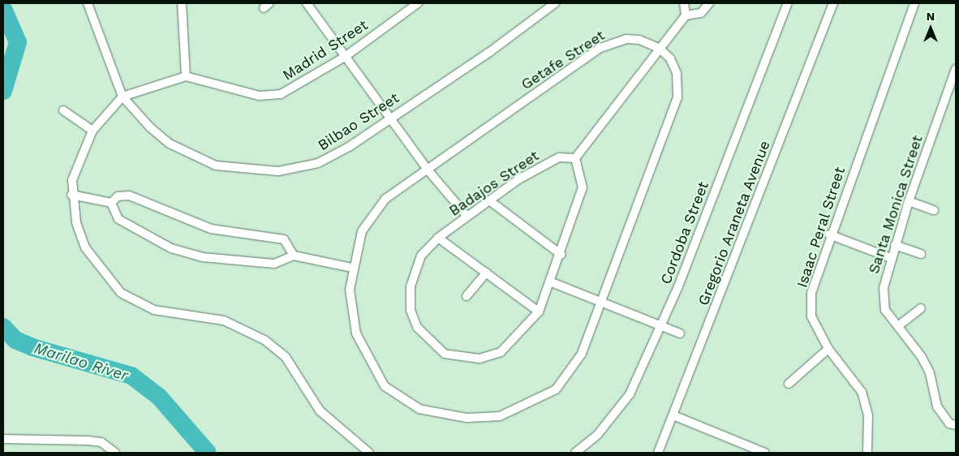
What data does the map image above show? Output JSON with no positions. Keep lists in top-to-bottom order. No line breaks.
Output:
{"streets":{"street":["Madrid Street","Getafe Street","Bilbao Street","Badajos Street","Santa Monica Street","Gregorio Araneta Avenue","Isaac Peral Street","Cordoba Street"]},"water":["Marilao River"],"north":"top"}
